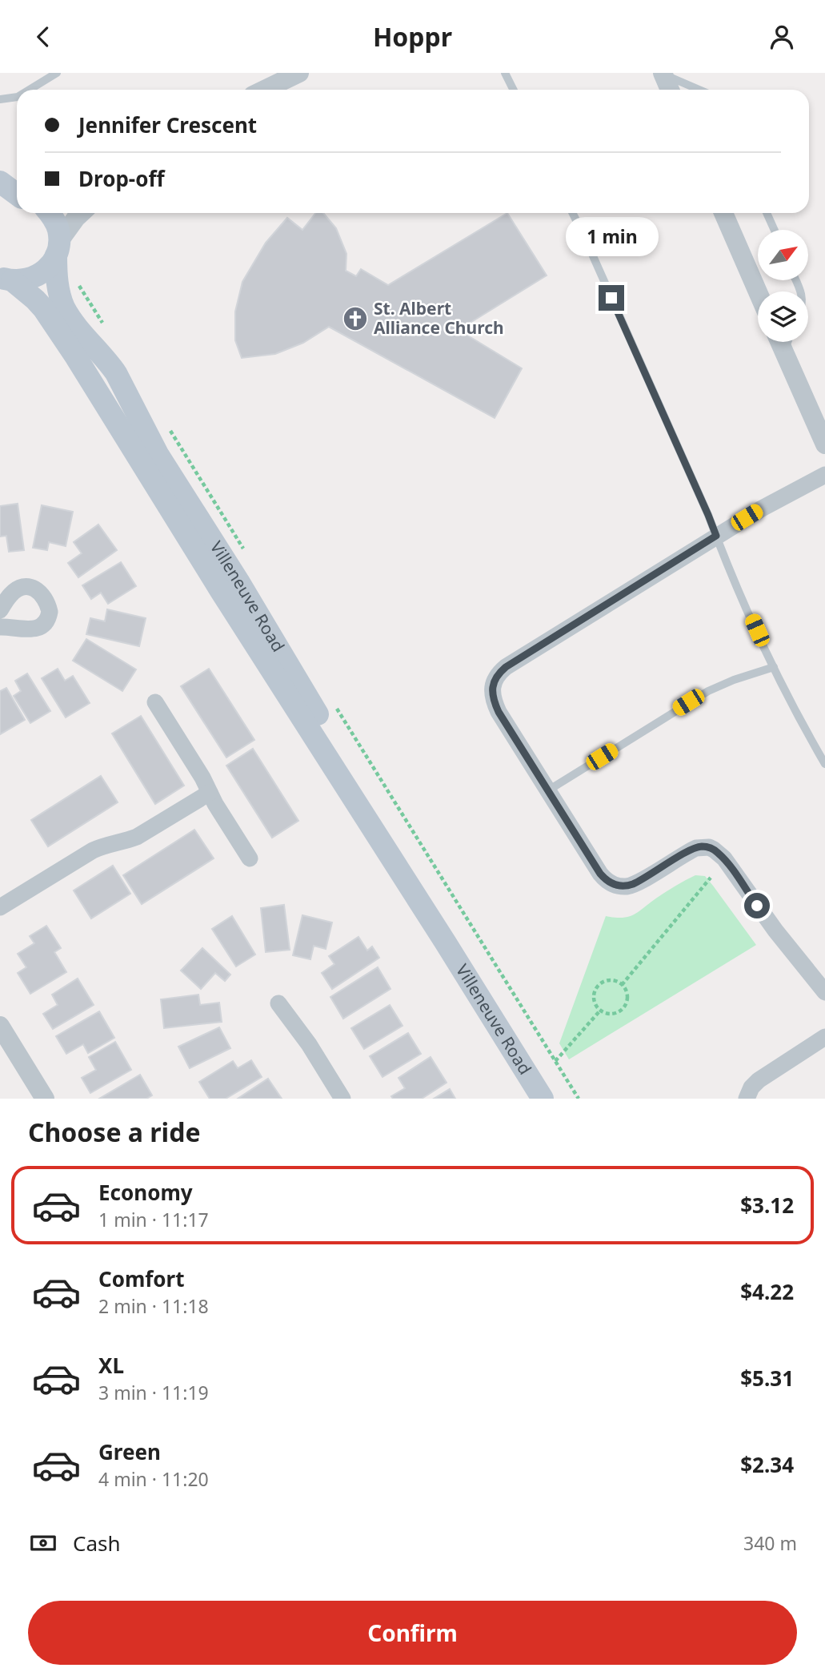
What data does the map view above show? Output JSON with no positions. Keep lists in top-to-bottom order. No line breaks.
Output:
{"streets":{"main road":["Villeneuve Road"]},"places":{"church":["St. Albert Alliance Church"]},"north":"top right","page":{"header":"Hoppr","banner":["Jennifer Crescent","Drop-off"],"bubble":"1 min","heading":"Choose a ride","list":[{"name":"Economy","note":"1 min · 11:17","value":"$3.12"},{"name":"Comfort","note":"2 min · 11:18","value":"$4.22"},{"name":"XL","note":"3 min · 11:19","value":"$5.31"},{"name":"Green","note":"4 min · 11:20","value":"$2.34"}],"pay":["Cash","340 m"],"buttons":"Confirm"}}
